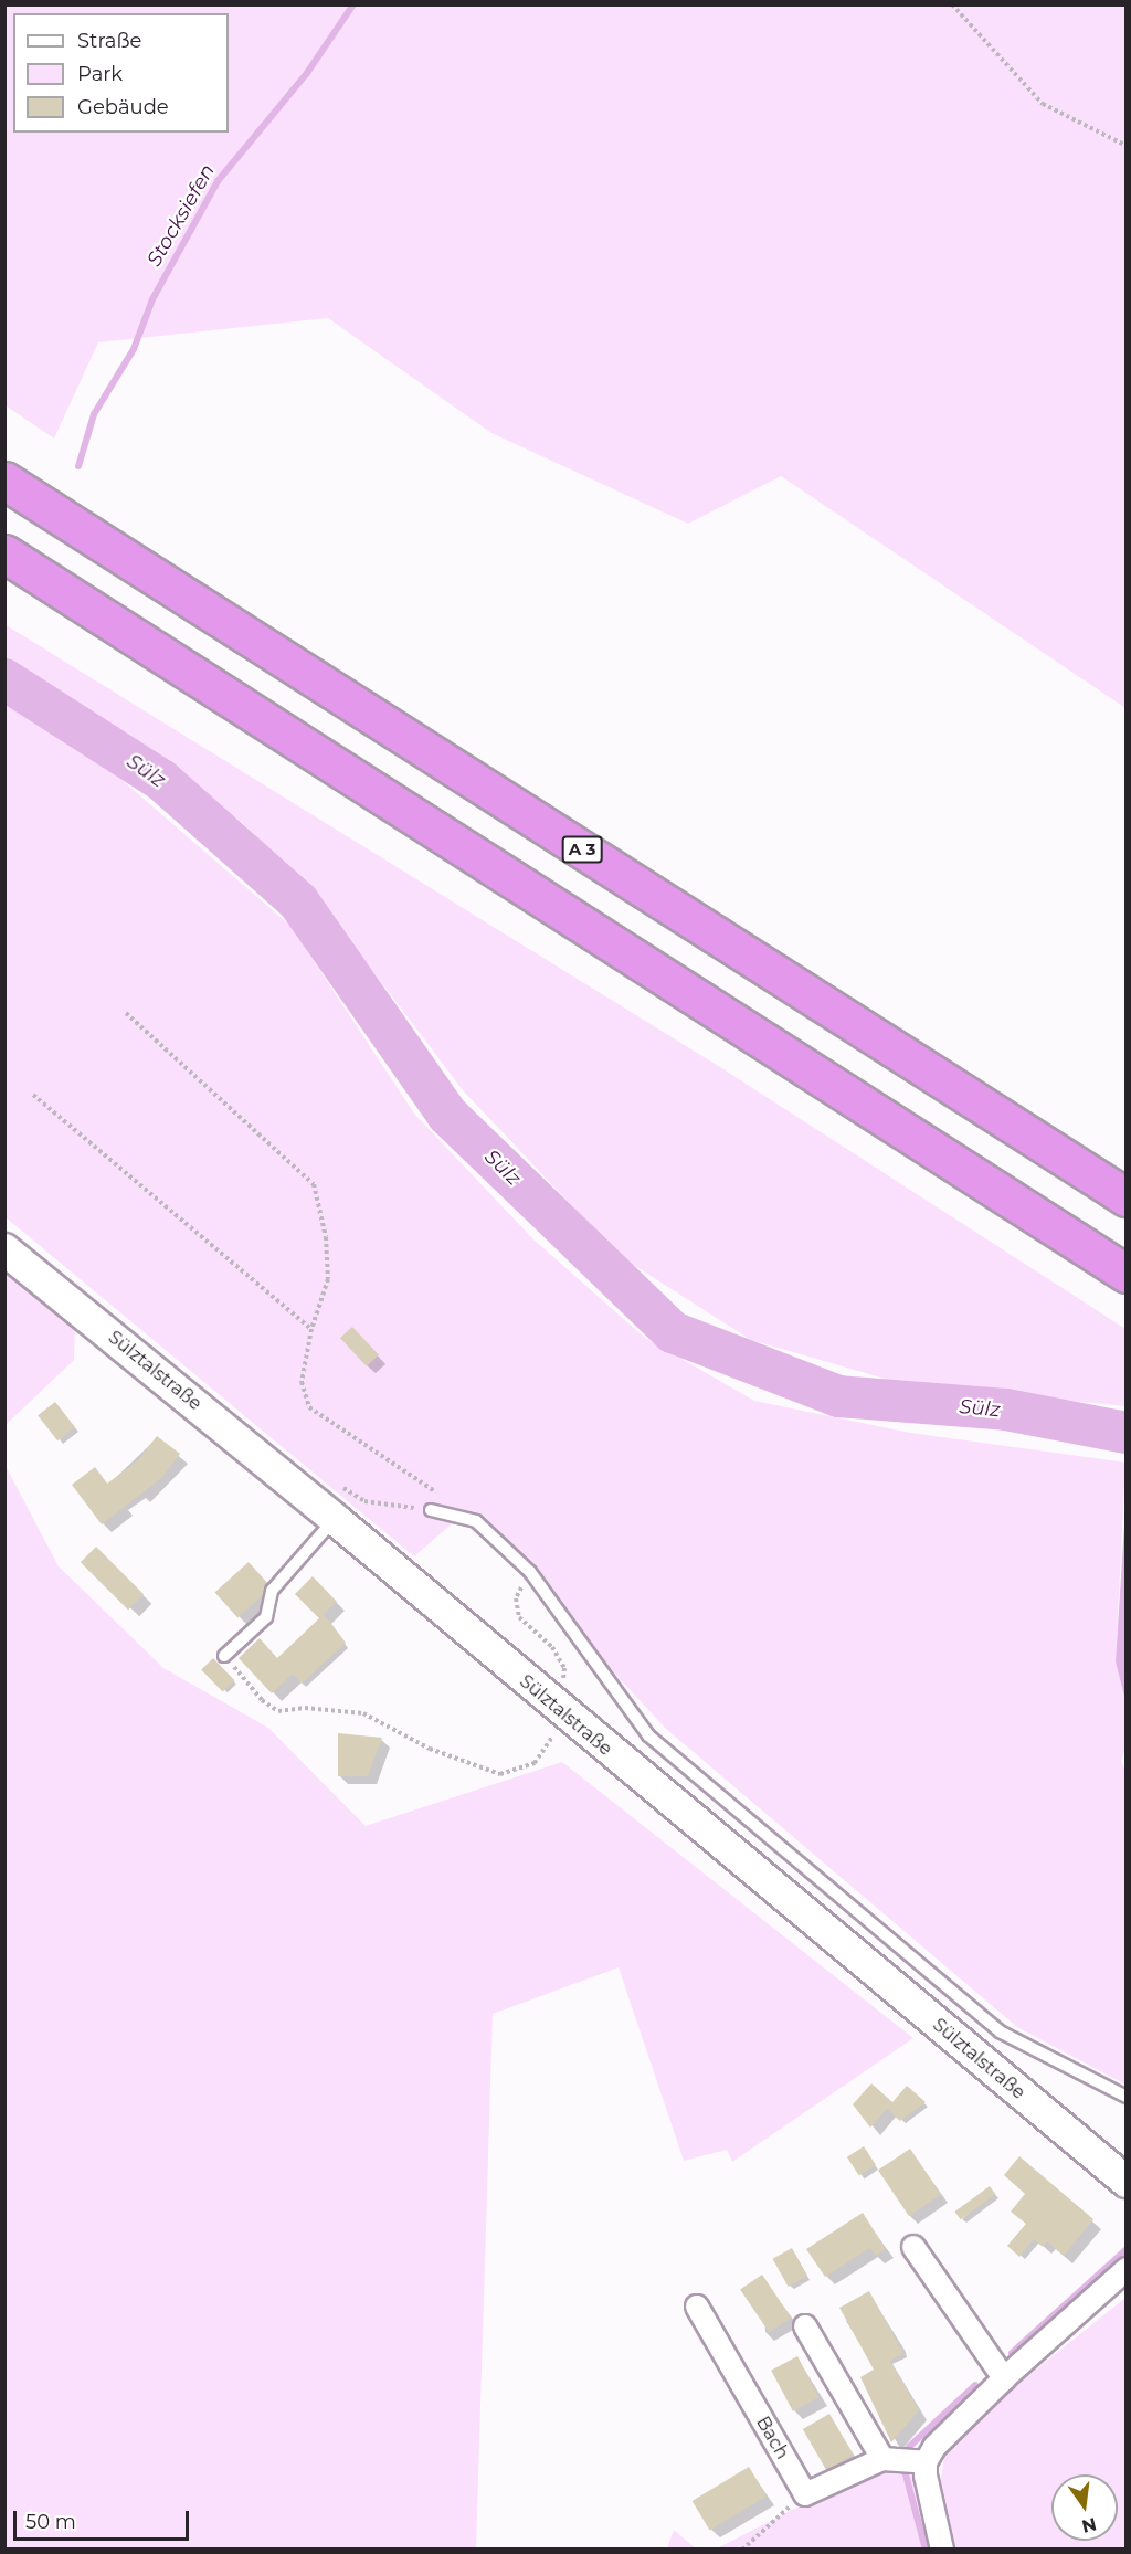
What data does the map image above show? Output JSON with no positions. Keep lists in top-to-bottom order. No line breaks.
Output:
{"streets":{"highway":["A 3"],"main road":["Sülztalstraße"],"street":["Bach"]},"water":["Stocksiefen","Sülz"],"legend":["Straße","Park","Gebäude"],"scale_bar":"50 m","north":"bottom"}
